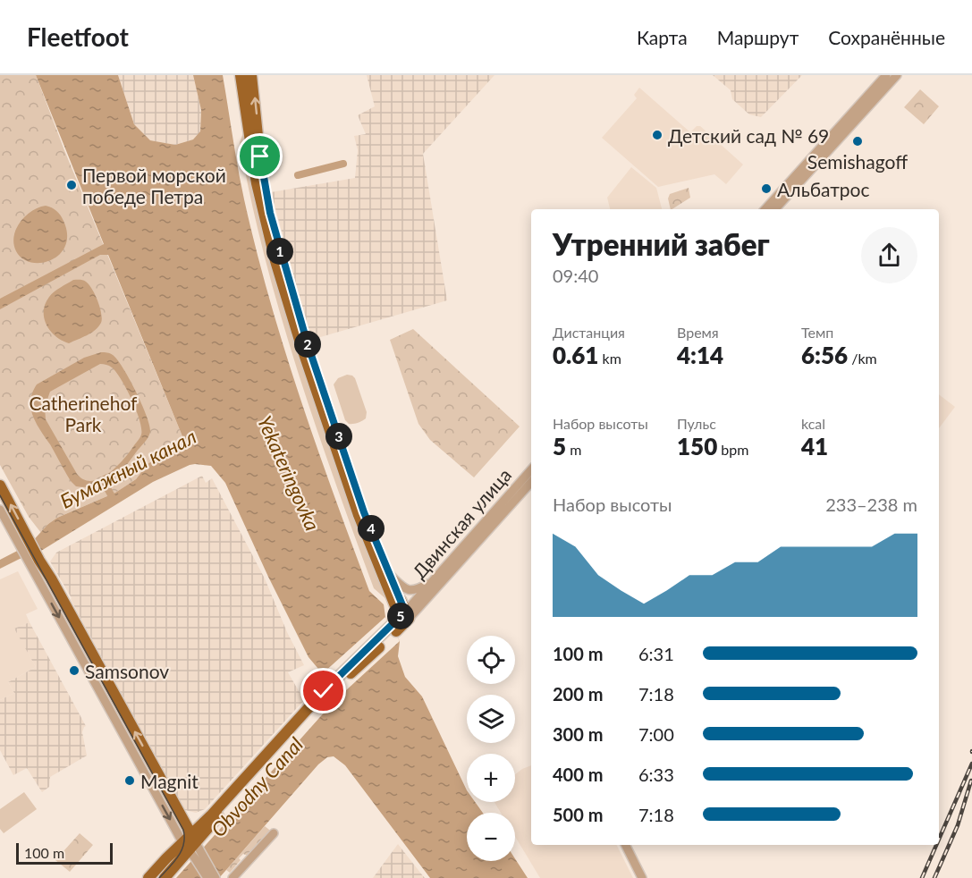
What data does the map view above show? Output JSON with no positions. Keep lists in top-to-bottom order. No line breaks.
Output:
{"streets":{"street":["Двинская улица"]},"water":["Бумажный канал","Yekateringovka","Obvodny Canal"],"parks":["Catherinehof Park"],"places":["Детский сад № 69","Semishagoff","Первой морской победе Петра","Альбатрос","Samsonov","Magnit"],"scale_bar":"100 m","page":{"header":"Fleetfoot","nav":["Карта","Маршрут","Сохранённые"],"heading":["Утренний забег","09:40"],"pins":["1","2","3","4","5"],"stats":[["Дистанция","0.61 km"],["Время","4:14"],["Темп","6:56 /km"],["Набор высоты","5 m"],["Пульс","150 bpm"],["kcal","41"]],"chart":["Набор высоты","233–238 m"],"list":[{"name":"100 m","note":"6:31"},{"name":"200 m","note":"7:18"},{"name":"300 m","note":"7:00"},{"name":"400 m","note":"6:33"},{"name":"500 m","note":"7:18"}],"map_buttons":["+","−"],"scale":"100 m"}}
